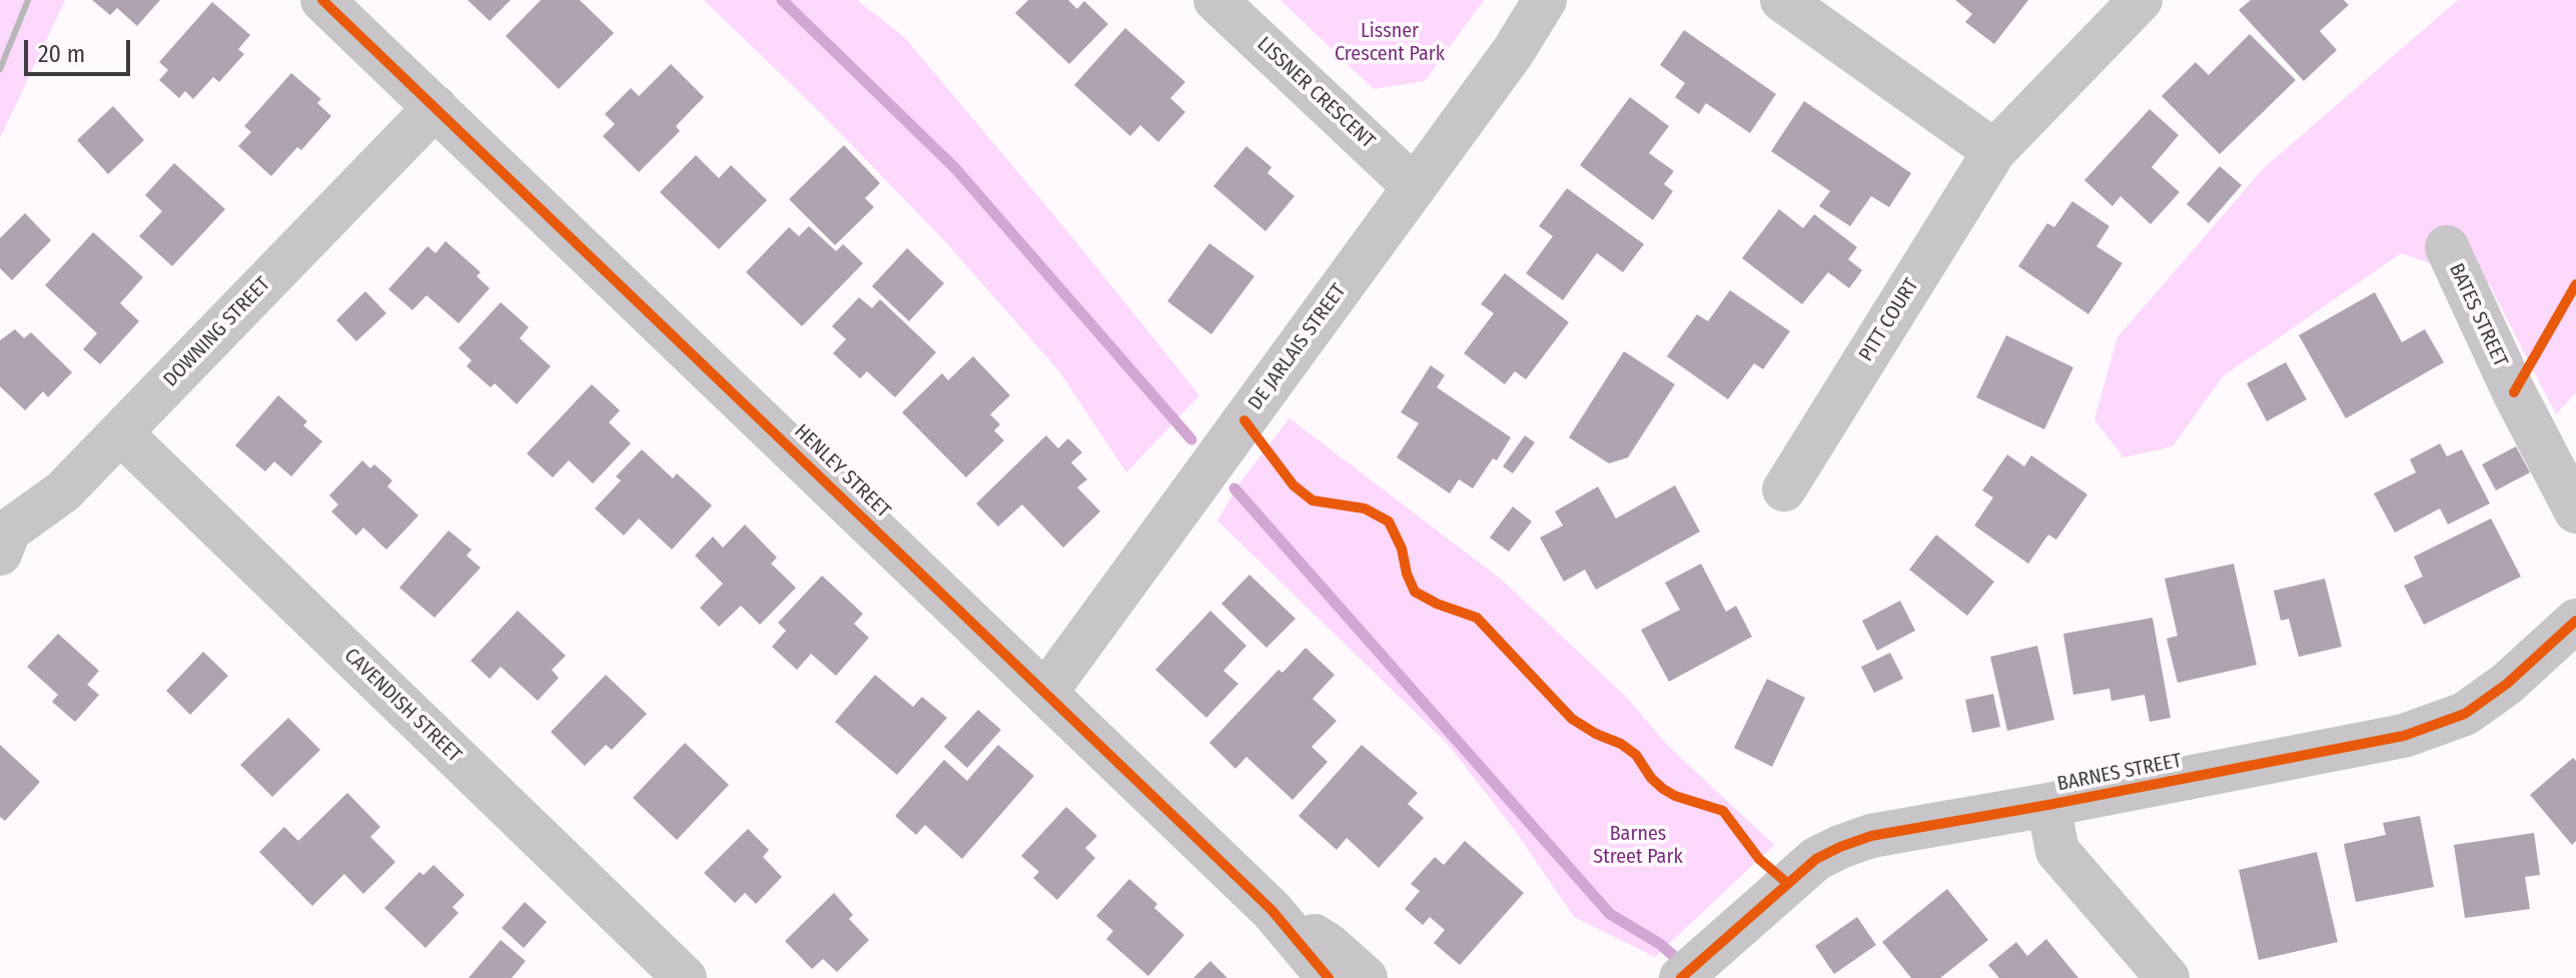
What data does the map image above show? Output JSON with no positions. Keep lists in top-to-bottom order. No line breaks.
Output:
{"streets":{"street":["LISSNER CRESCENT","BATES STREET","PITT COURT","DOWNING STREET","DE JARLAIS STREET","HENLEY STREET","CAVENDISH STREET","BARNES STREET"]},"crossings":[["LISSNER CRESCENT","DE JARLAIS STREET"],["DOWNING STREET","HENLEY STREET"],["DOWNING STREET","CAVENDISH STREET"],["DE JARLAIS STREET","HENLEY STREET"]],"parks":["Lissner Crescent Park","Barnes Street Park"],"scale_bar":"20 m"}
